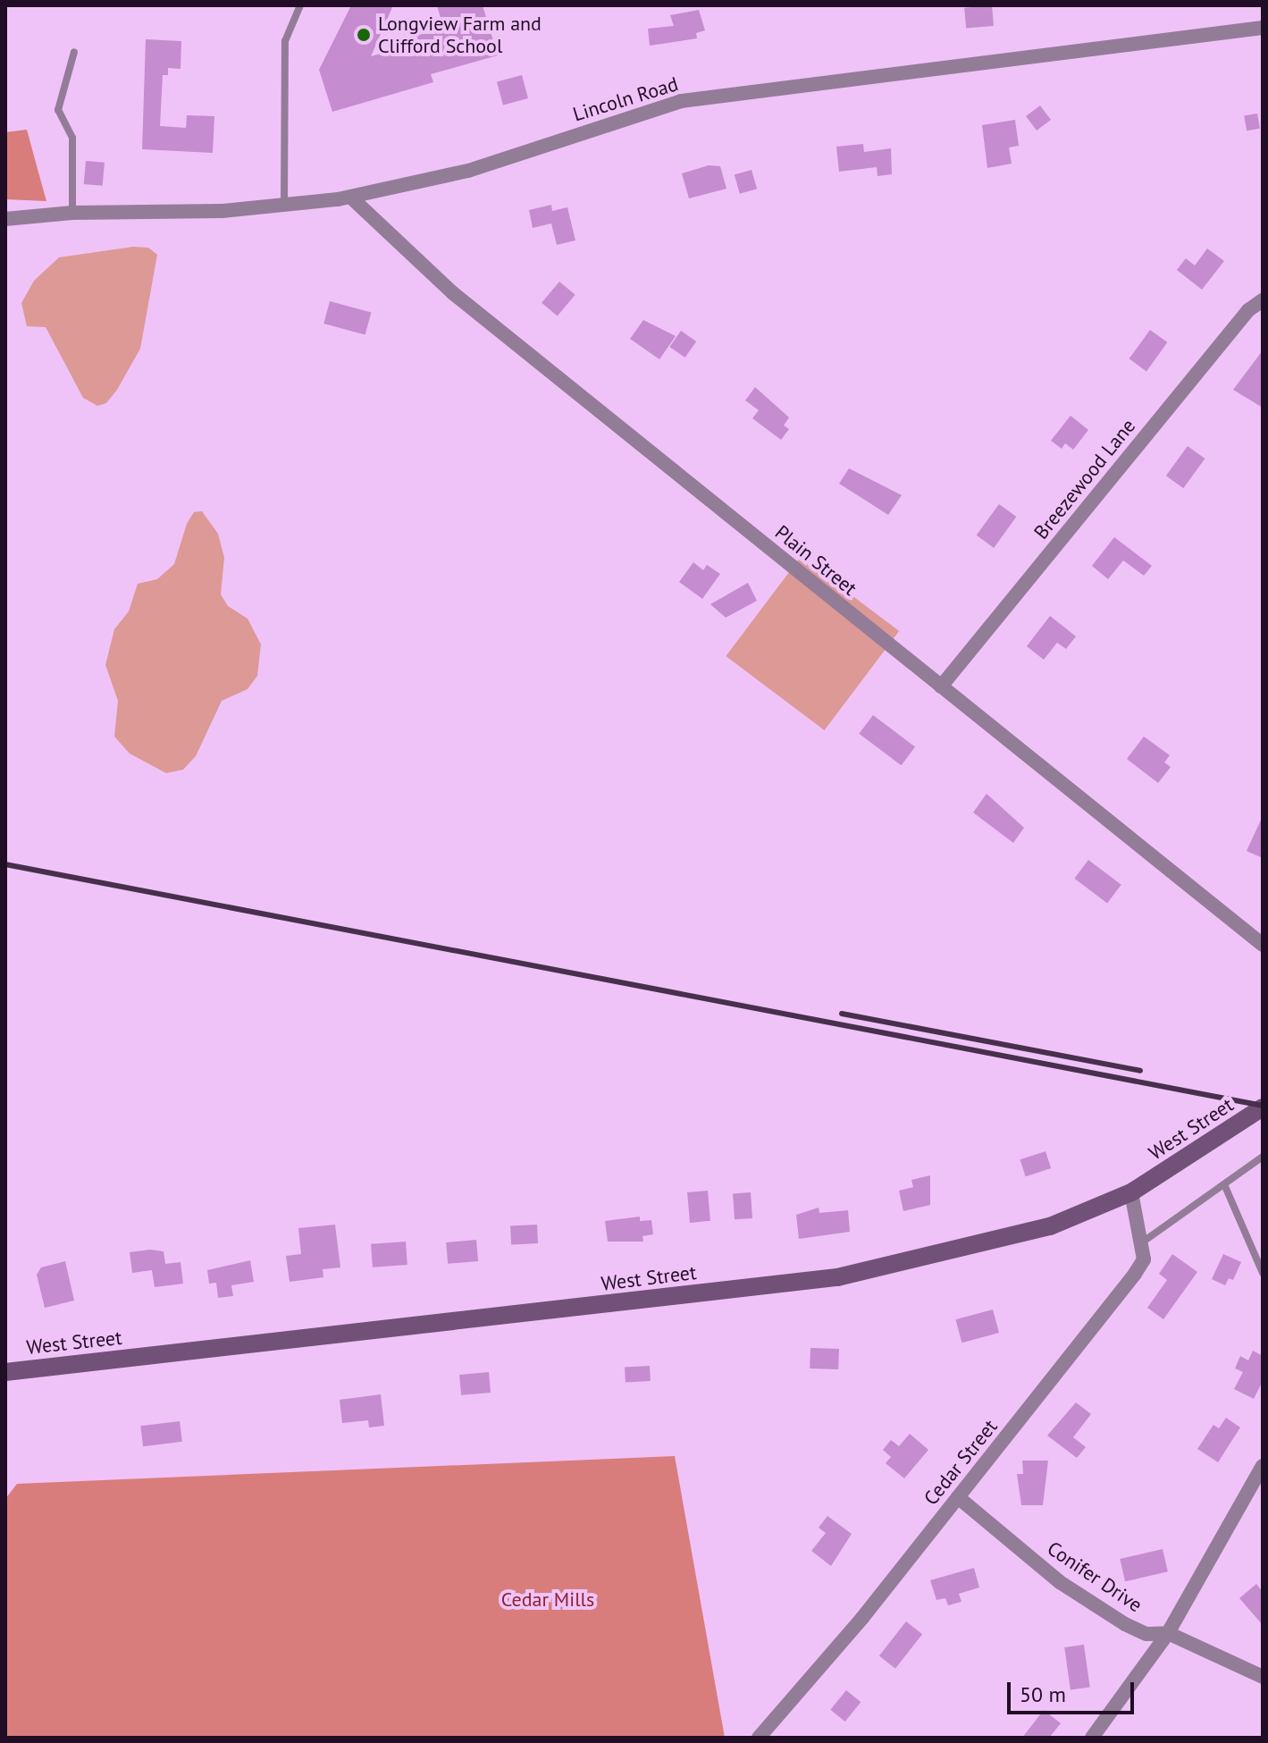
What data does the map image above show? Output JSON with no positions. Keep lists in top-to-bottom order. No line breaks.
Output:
{"streets":{"main road":["West Street"],"street":["Lincoln Road","Breezewood Lane","Plain Street","Cedar Street","Conifer Drive"]},"crossings":[["Lincoln Road","Plain Street"],["Breezewood Lane","Plain Street"],["West Street","Cedar Street"],["Cedar Street","Conifer Drive"]],"parks":["Cedar Mills"],"places":["Longview Farm and Clifford School"],"scale_bar":"50 m"}
